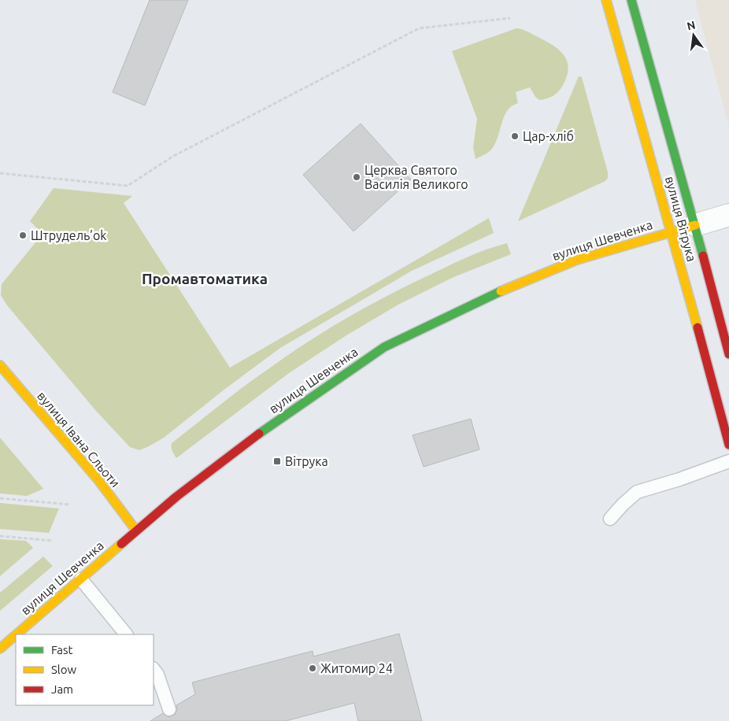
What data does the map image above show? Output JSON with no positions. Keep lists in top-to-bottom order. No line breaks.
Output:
{"streets":{"street":["вулиця Вітрука","вулиця Шевченка","вулиця Івана Сльоти"]},"crossings":[["вулиця Вітрука","вулиця Шевченка"],["вулиця Шевченка","вулиця Івана Сльоти"]],"districts":["Промавтоматика"],"places":{"other":["Цар-хліб","Церква Святого Василія Великого","Штрудель’ok","Житомир 24"],"transit":["Вітрука"]},"legend":["Fast","Slow","Jam"],"north":"top"}
